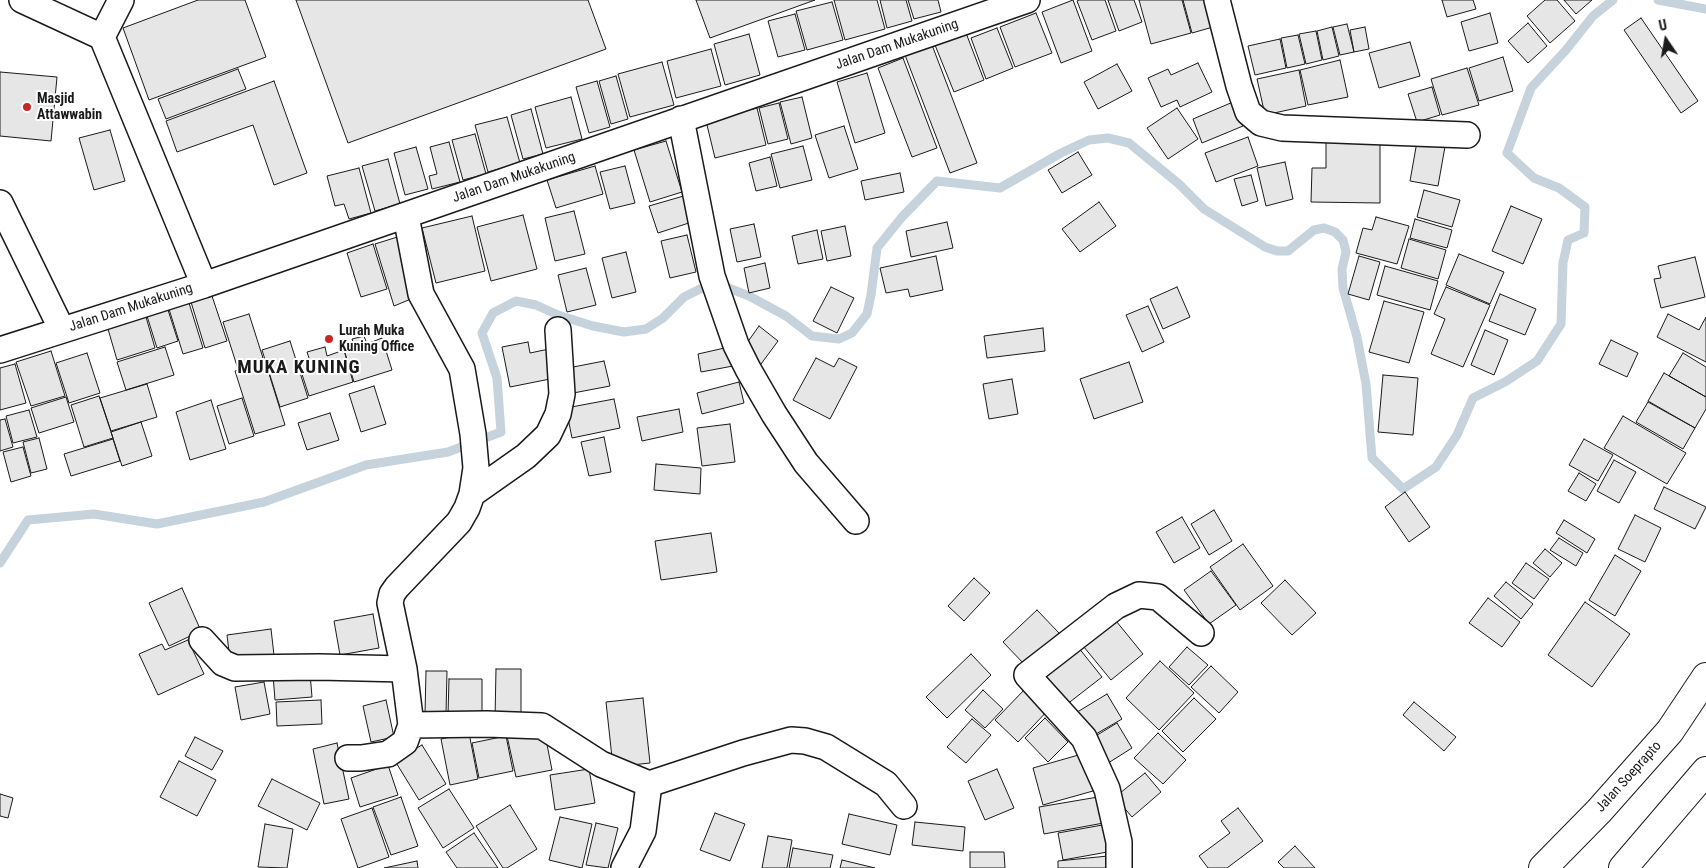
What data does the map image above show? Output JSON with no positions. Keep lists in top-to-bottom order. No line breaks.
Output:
{"streets":{"highway":["Jalan Soeprapto"],"street":["Jalan Dam Mukakuning"]},"districts":["MUKA KUNING"],"places":["Masjid Attawwabin","Lurah Muka Kuning Office"],"north":"top"}
